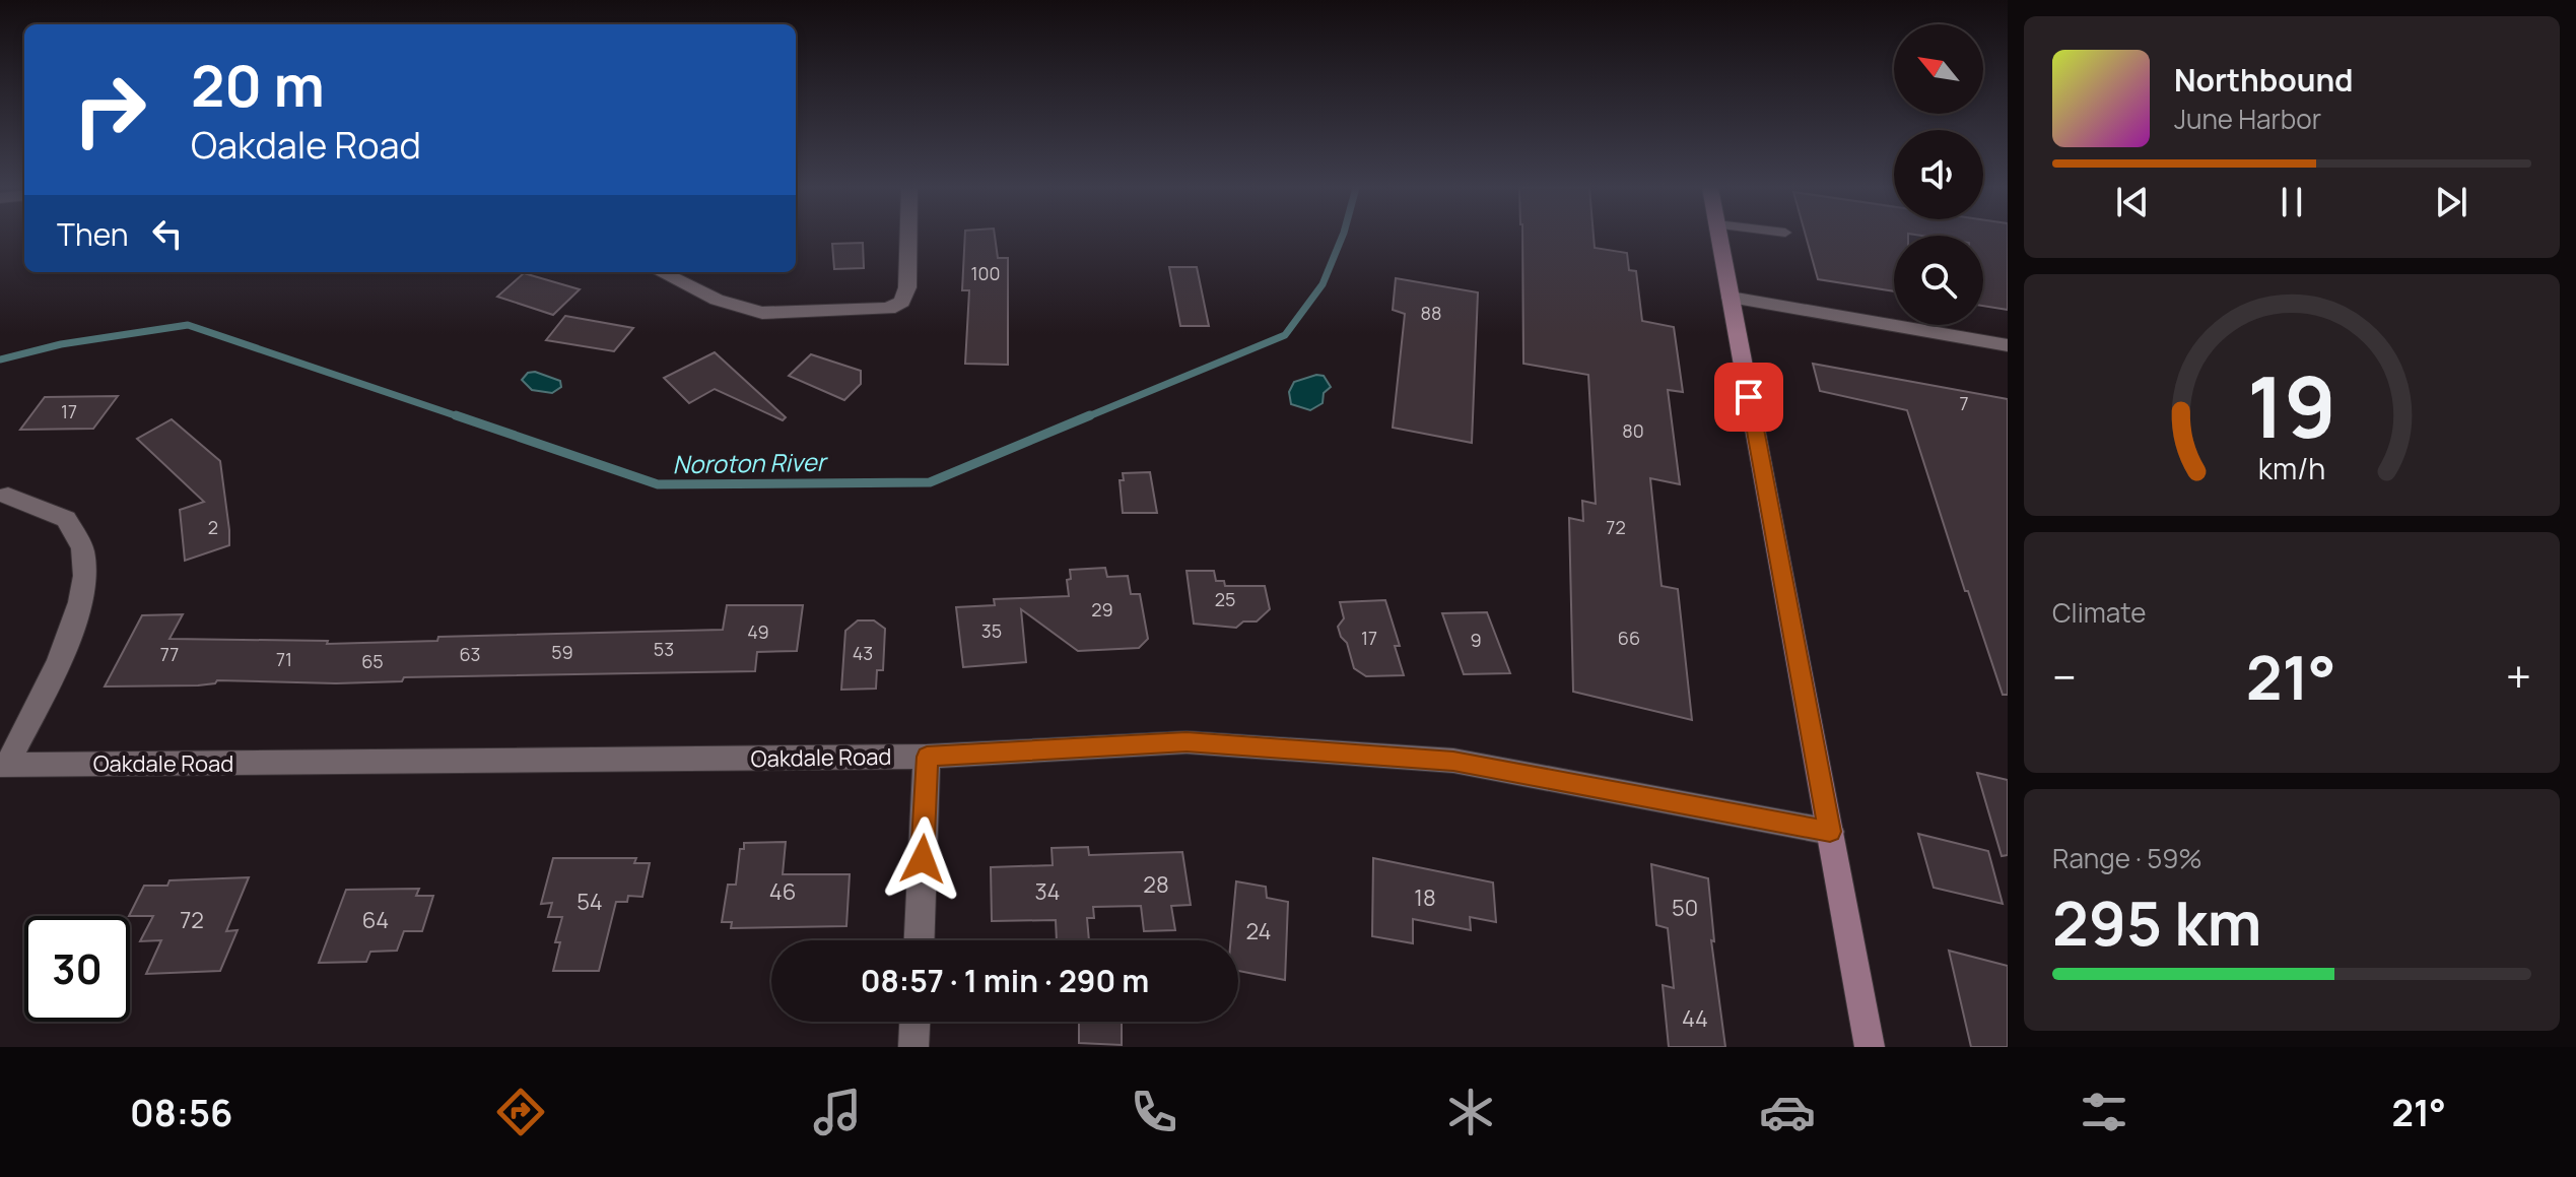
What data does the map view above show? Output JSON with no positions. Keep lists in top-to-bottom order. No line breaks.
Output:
{"streets":{"street":["Oakdale Road"]},"water":["Noroton River"],"house_numbers":["100","88","7","17","80","2","72","25","29","35","49","17","66","9","53","59","43","77","63","71","65","28","46","34","18","54","50","72","64","24","44"],"north":"top left","page":{"turn":["20 m","Oakdale Road"],"song":["Northbound","June Harbor"],"then":"Then","tile":["Climate",["Range · 59%","295 km"]],"heat":["−","21°","+"],"limit":"30","trip":"08:57 · 1 min · 290 m","tabs":["08:56","21°"],"gauge":["19","km/h"]}}
